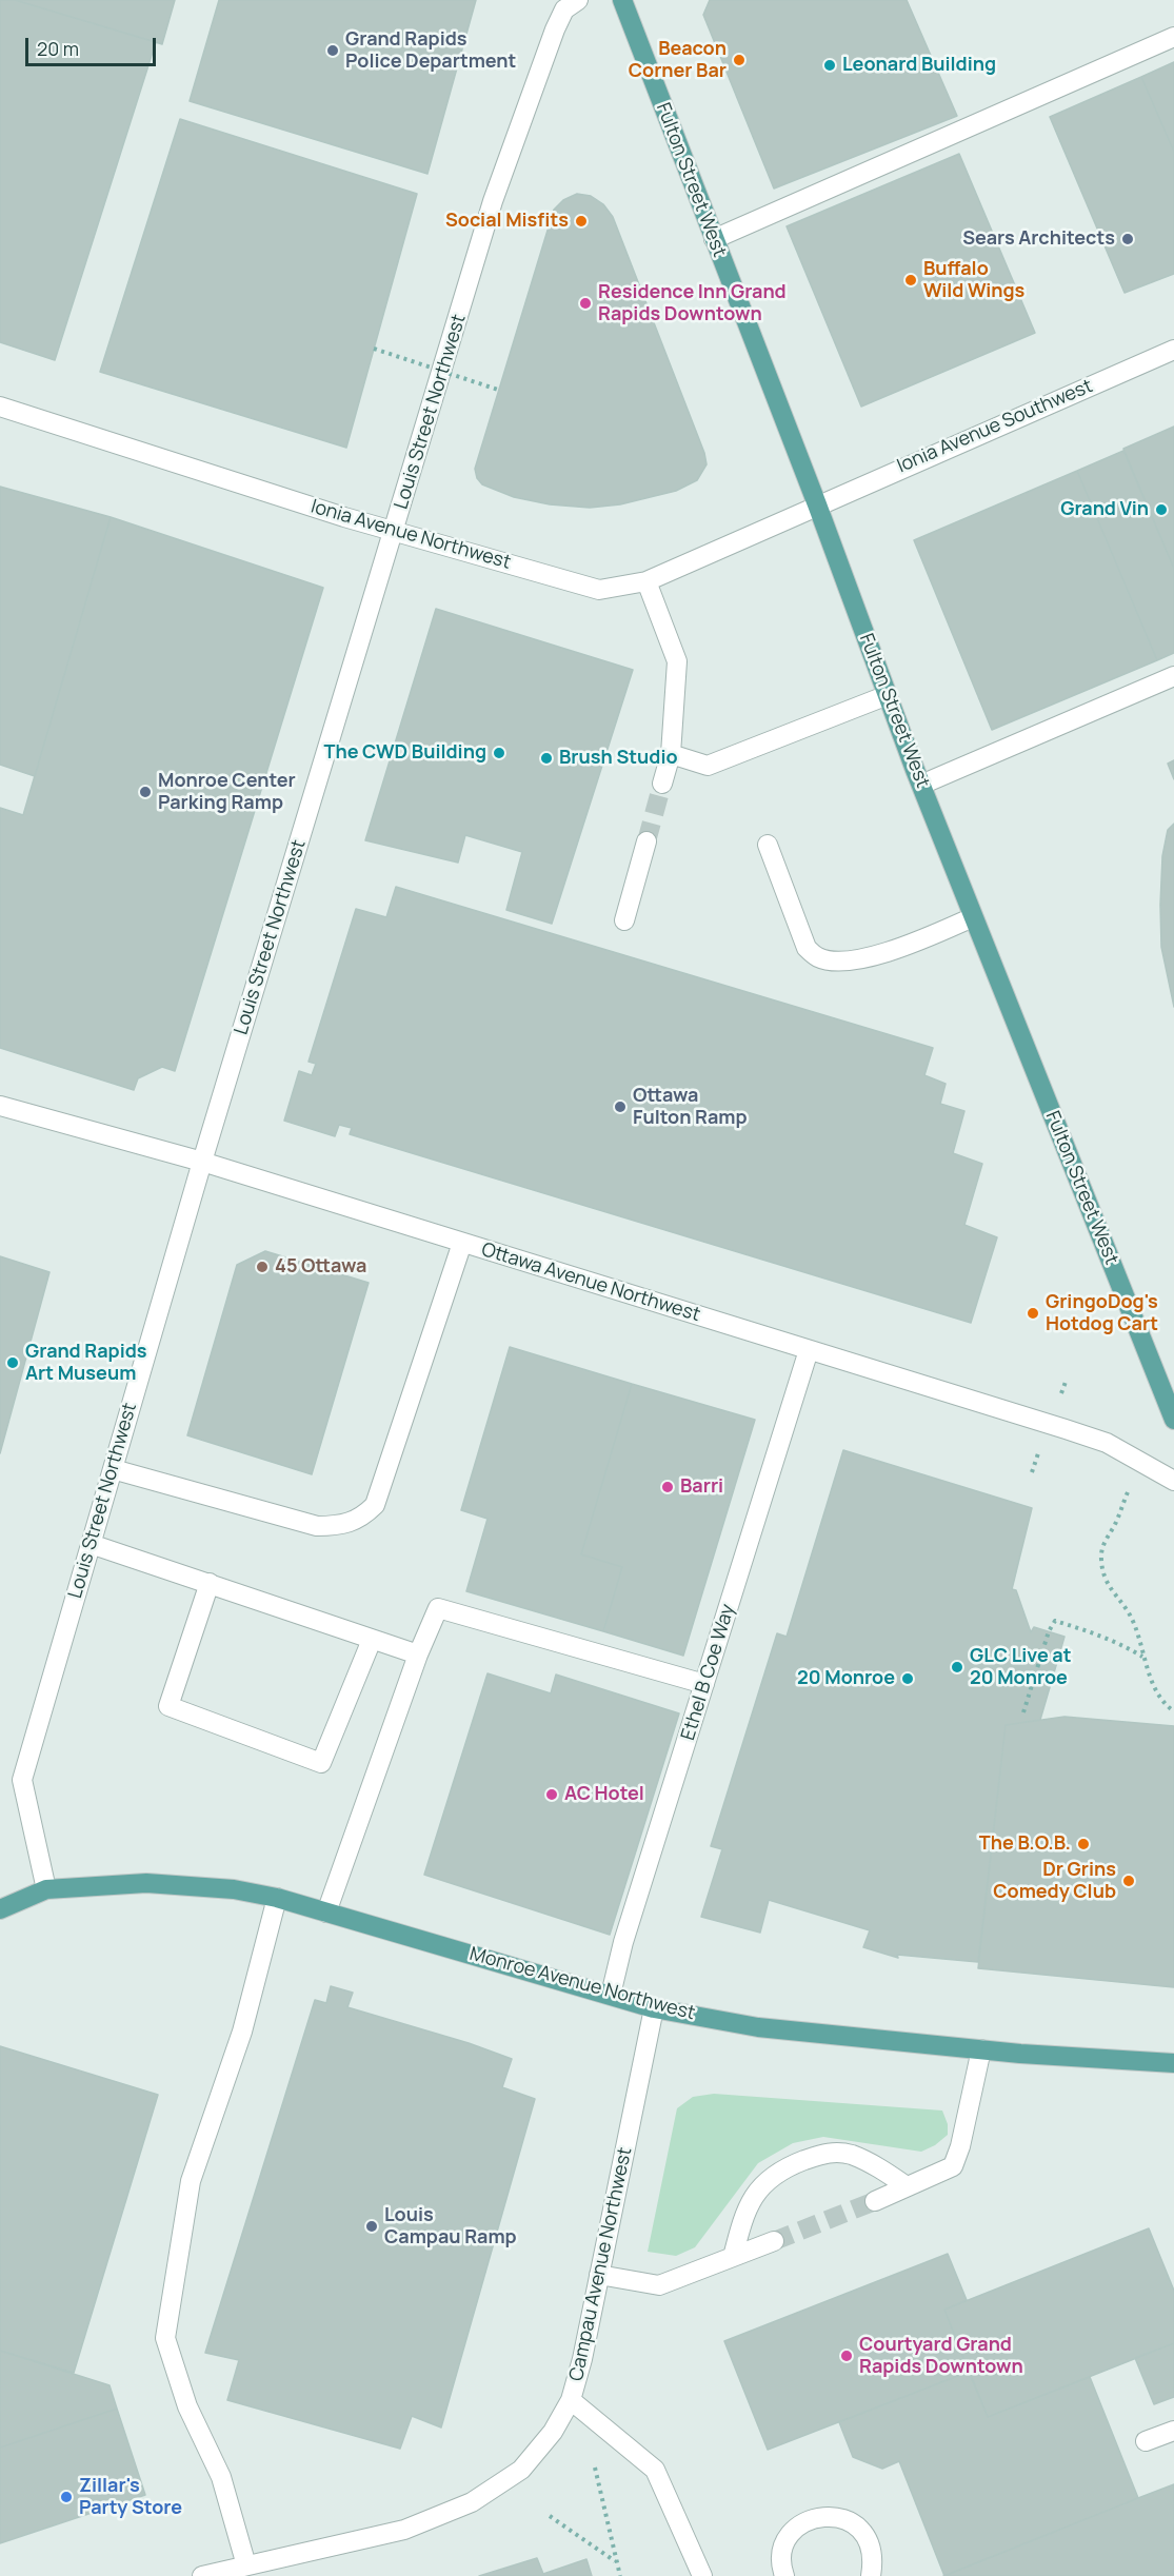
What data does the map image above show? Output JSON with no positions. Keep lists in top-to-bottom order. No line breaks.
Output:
{"streets":{"main road":["Fulton Street West","Monroe Avenue Northwest"],"street":["Louis Street Northwest","Ionia Avenue Southwest","Ionia Avenue Northwest","Ottawa Avenue Northwest","Ethel B Coe Way","Campau Avenue Northwest"]},"crossings":[["Fulton Street West","Ionia Avenue Southwest"],["Fulton Street West","Ionia Avenue Northwest"],["Louis Street Northwest","Ionia Avenue Northwest"],["Louis Street Northwest","Ottawa Avenue Northwest"],["Louis Street Northwest","Monroe Avenue Northwest"],["Ionia Avenue Southwest","Ionia Avenue Northwest"],["Ottawa Avenue Northwest","Ethel B Coe Way"],["Ethel B Coe Way","Monroe Avenue Northwest"],["Monroe Avenue Northwest","Campau Avenue Northwest"]],"places":["Grand Rapids Police Department","Beacon Corner Bar","Leonard Building","Social Misfits","Sears Architects","Buffalo Wild Wings","Residence Inn Grand Rapids Downtown","Grand Vin","The CWD Building","Brush Studio","Monroe Center Parking Ramp","Ottawa Fulton Ramp","45 Ottawa","GringoDog's Hotdog Cart","Grand Rapids Art Museum","Barri","GLC Live at 20 Monroe","20 Monroe","AC Hotel","The B.O.B.","Dr Grins Comedy Club","Louis Campau Ramp","Courtyard Grand Rapids Downtown","Zillar's Party Store"],"scale_bar":"20 m"}
